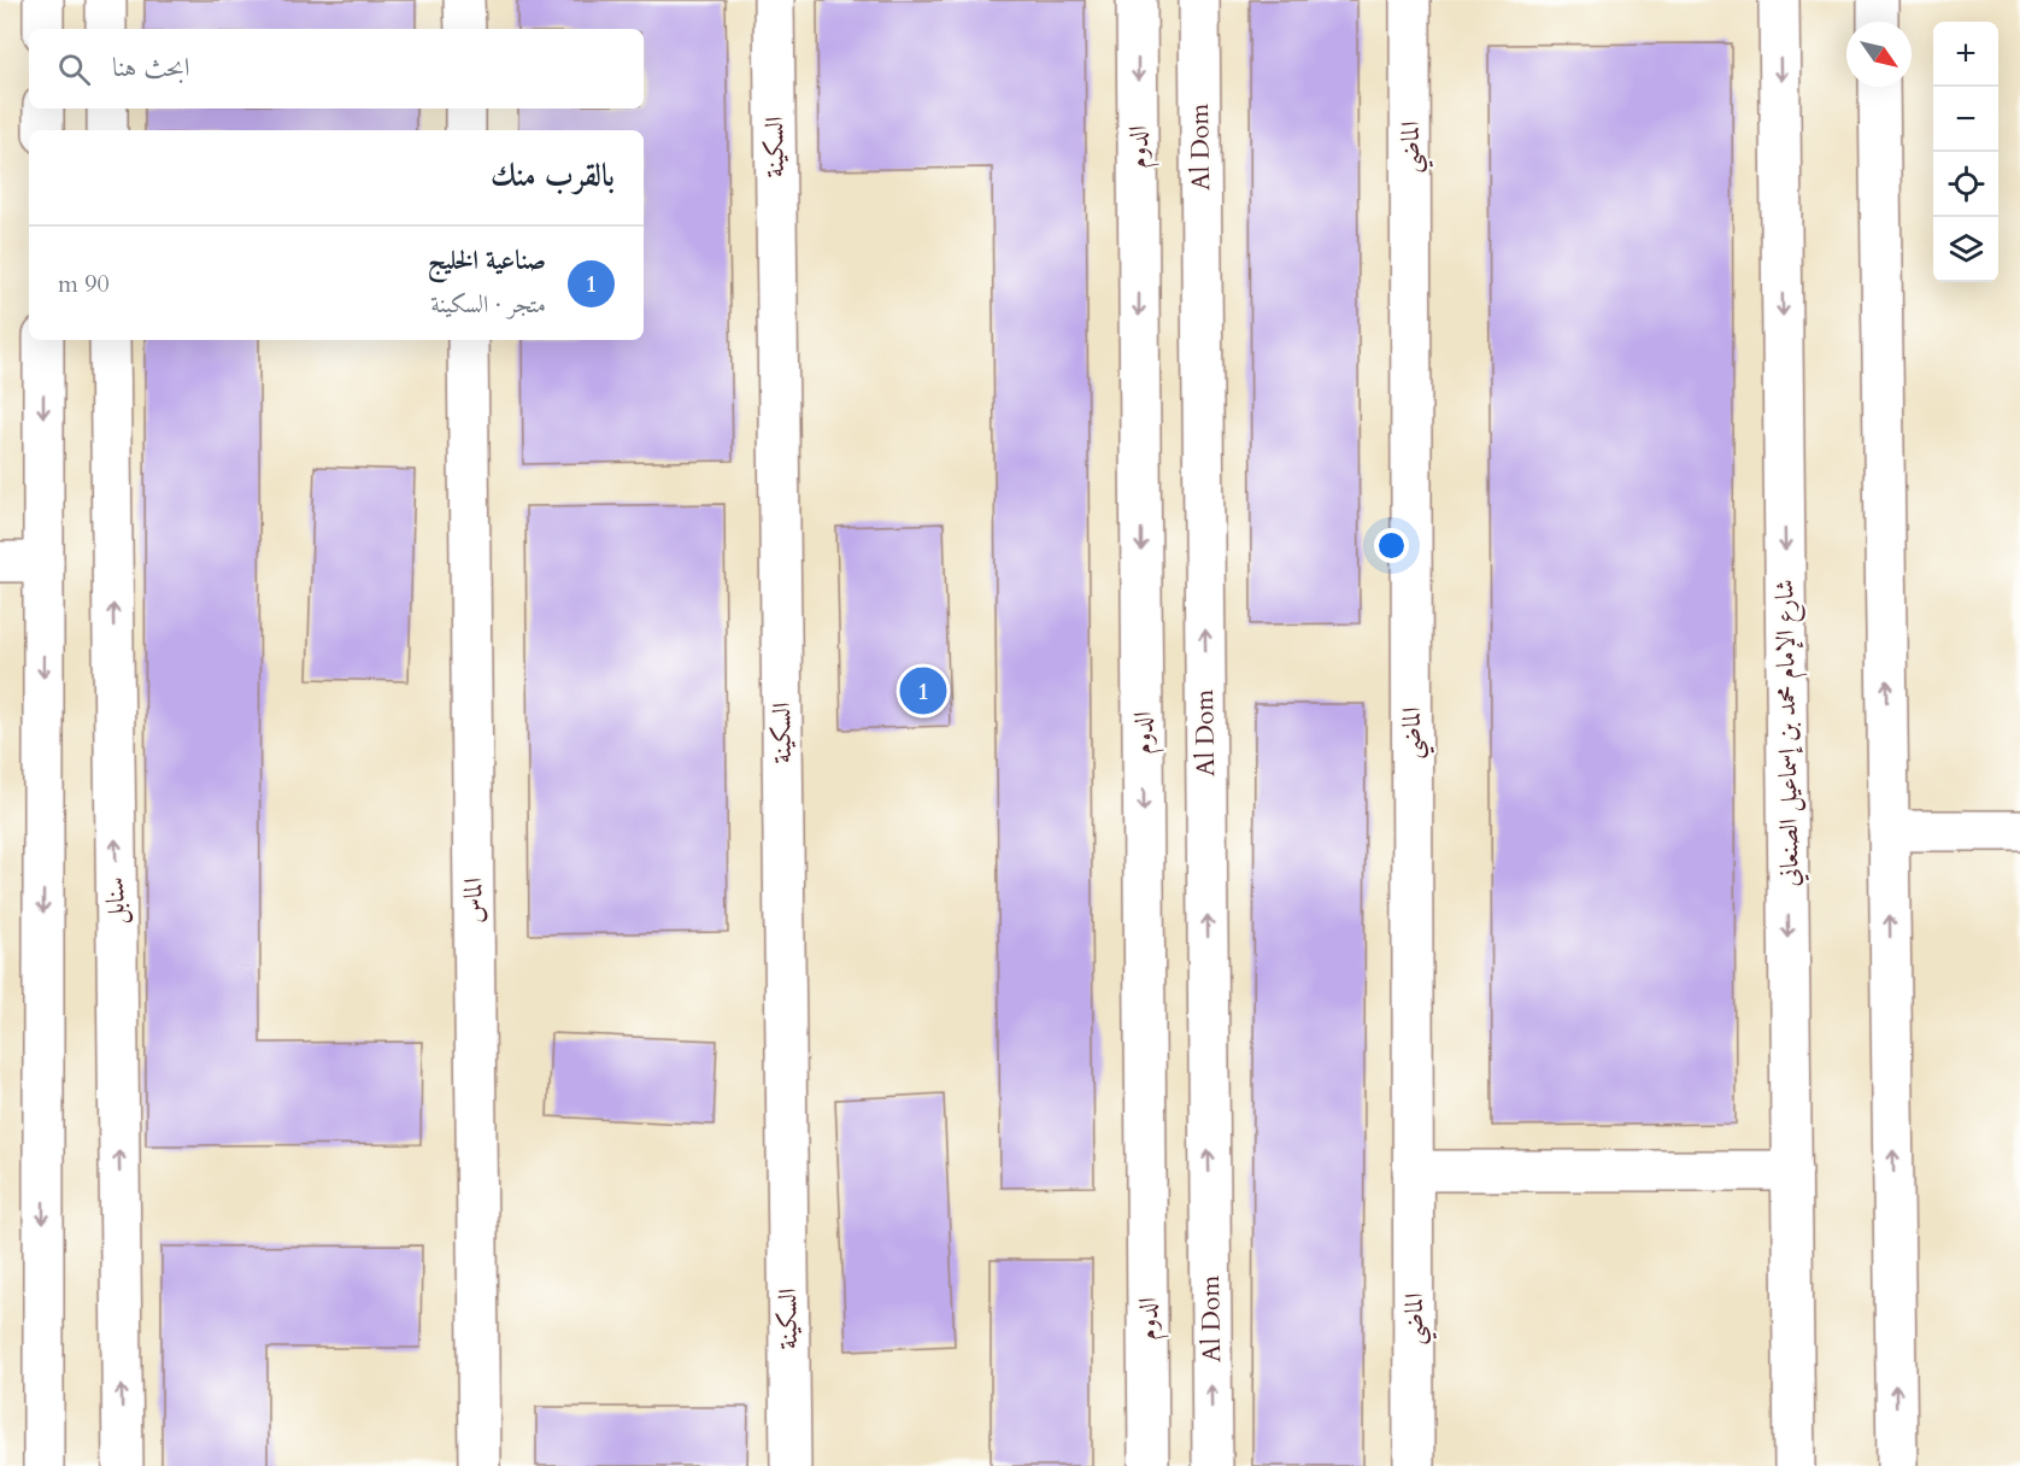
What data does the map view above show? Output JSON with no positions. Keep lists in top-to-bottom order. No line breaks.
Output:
{"streets":{"street":["السكينة","الدوم","Al Dom","الماضي","شارع الإمام محمد بن إسماعيل الصنعاني","سنابل","الماس"]},"one_way":["الدوم","Al Dom"],"north":"bottom right","page":{"map_buttons":["+","−"],"search":"ابحث هنا","heading":"بالقرب منك","list":[{"mark":"1","name":"صناعية الخليج","note":"متجر · السكينة","value":"90 m"}],"pins":"1"}}
